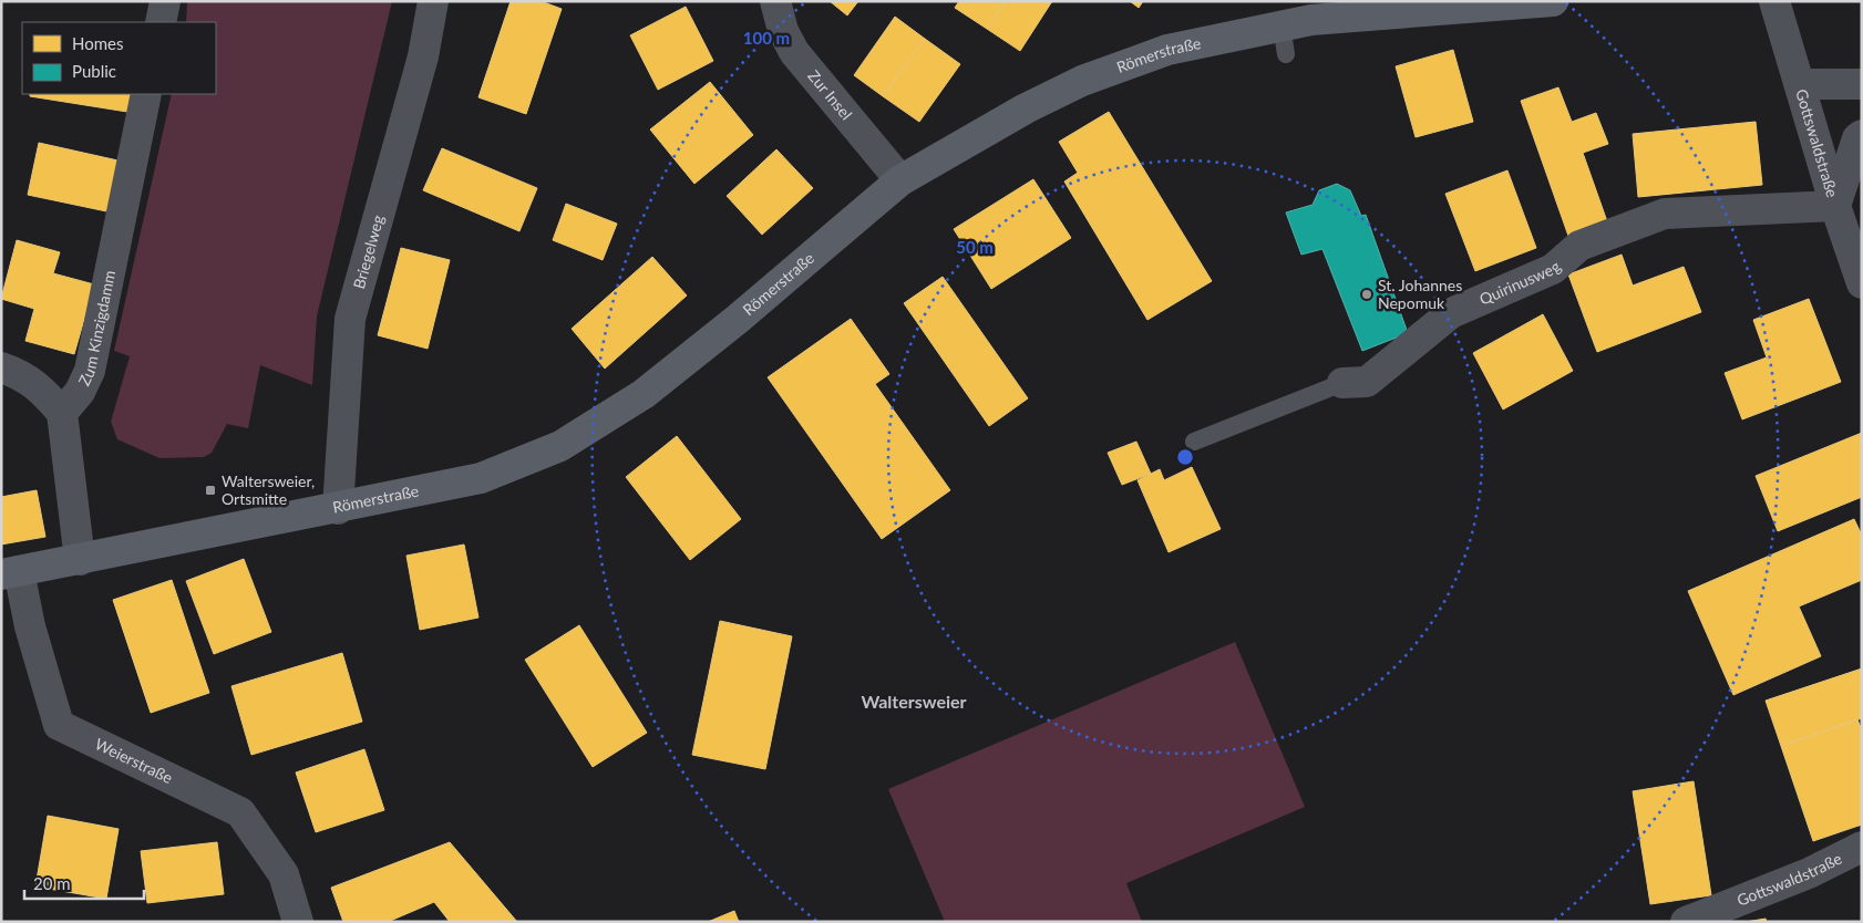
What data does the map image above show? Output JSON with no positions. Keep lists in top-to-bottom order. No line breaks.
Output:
{"streets":{"street":["Römerstraße","Zur Insel","Gottswaldstraße","Briegelweg","Quirinusweg","Zum Kinzigdamm","Weierstraße"]},"crossings":[["Römerstraße","Zur Insel"],["Römerstraße","Briegelweg"],["Römerstraße","Weierstraße"],["Gottswaldstraße","Quirinusweg"]],"districts":["Waltersweier"],"places":{"other":["St. Johannes Nepomuk"],"transit":["Waltersweier, Ortsmitte"]},"legend":["Homes","Public"],"scale_bar":"20 m","rings":["100 m","50 m"]}
